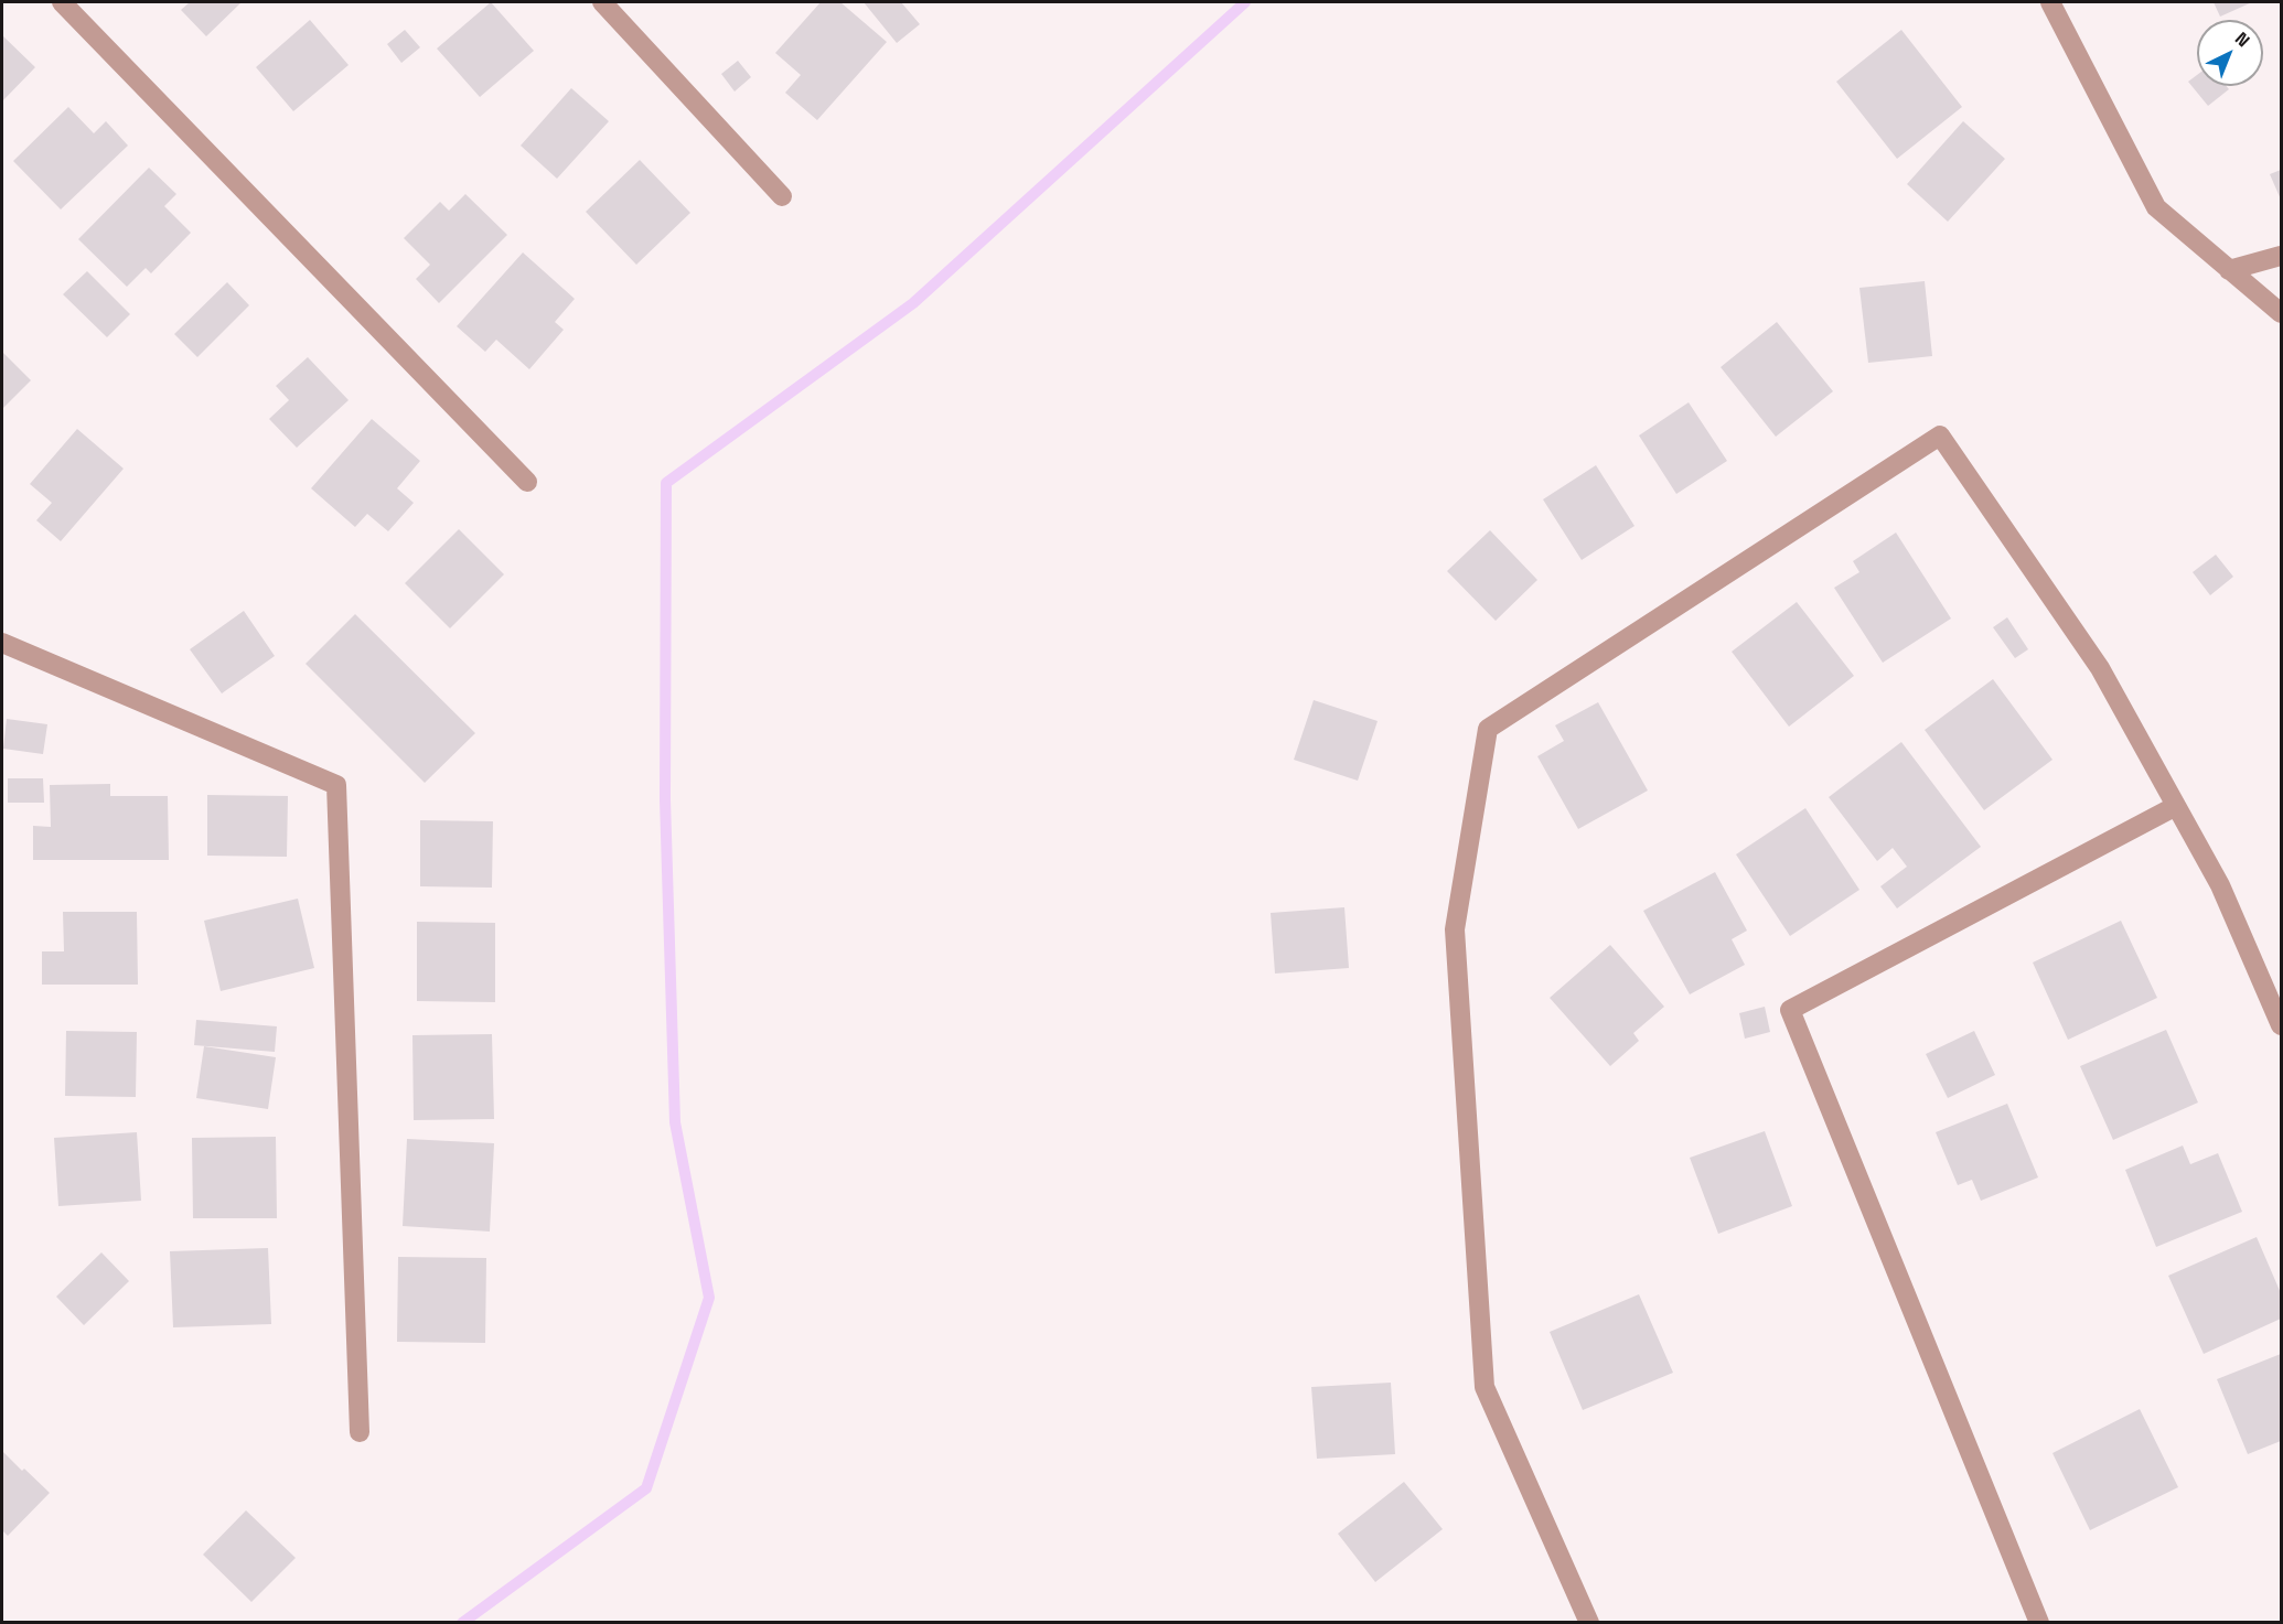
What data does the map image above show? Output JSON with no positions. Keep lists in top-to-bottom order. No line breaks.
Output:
{"north":"top right"}
